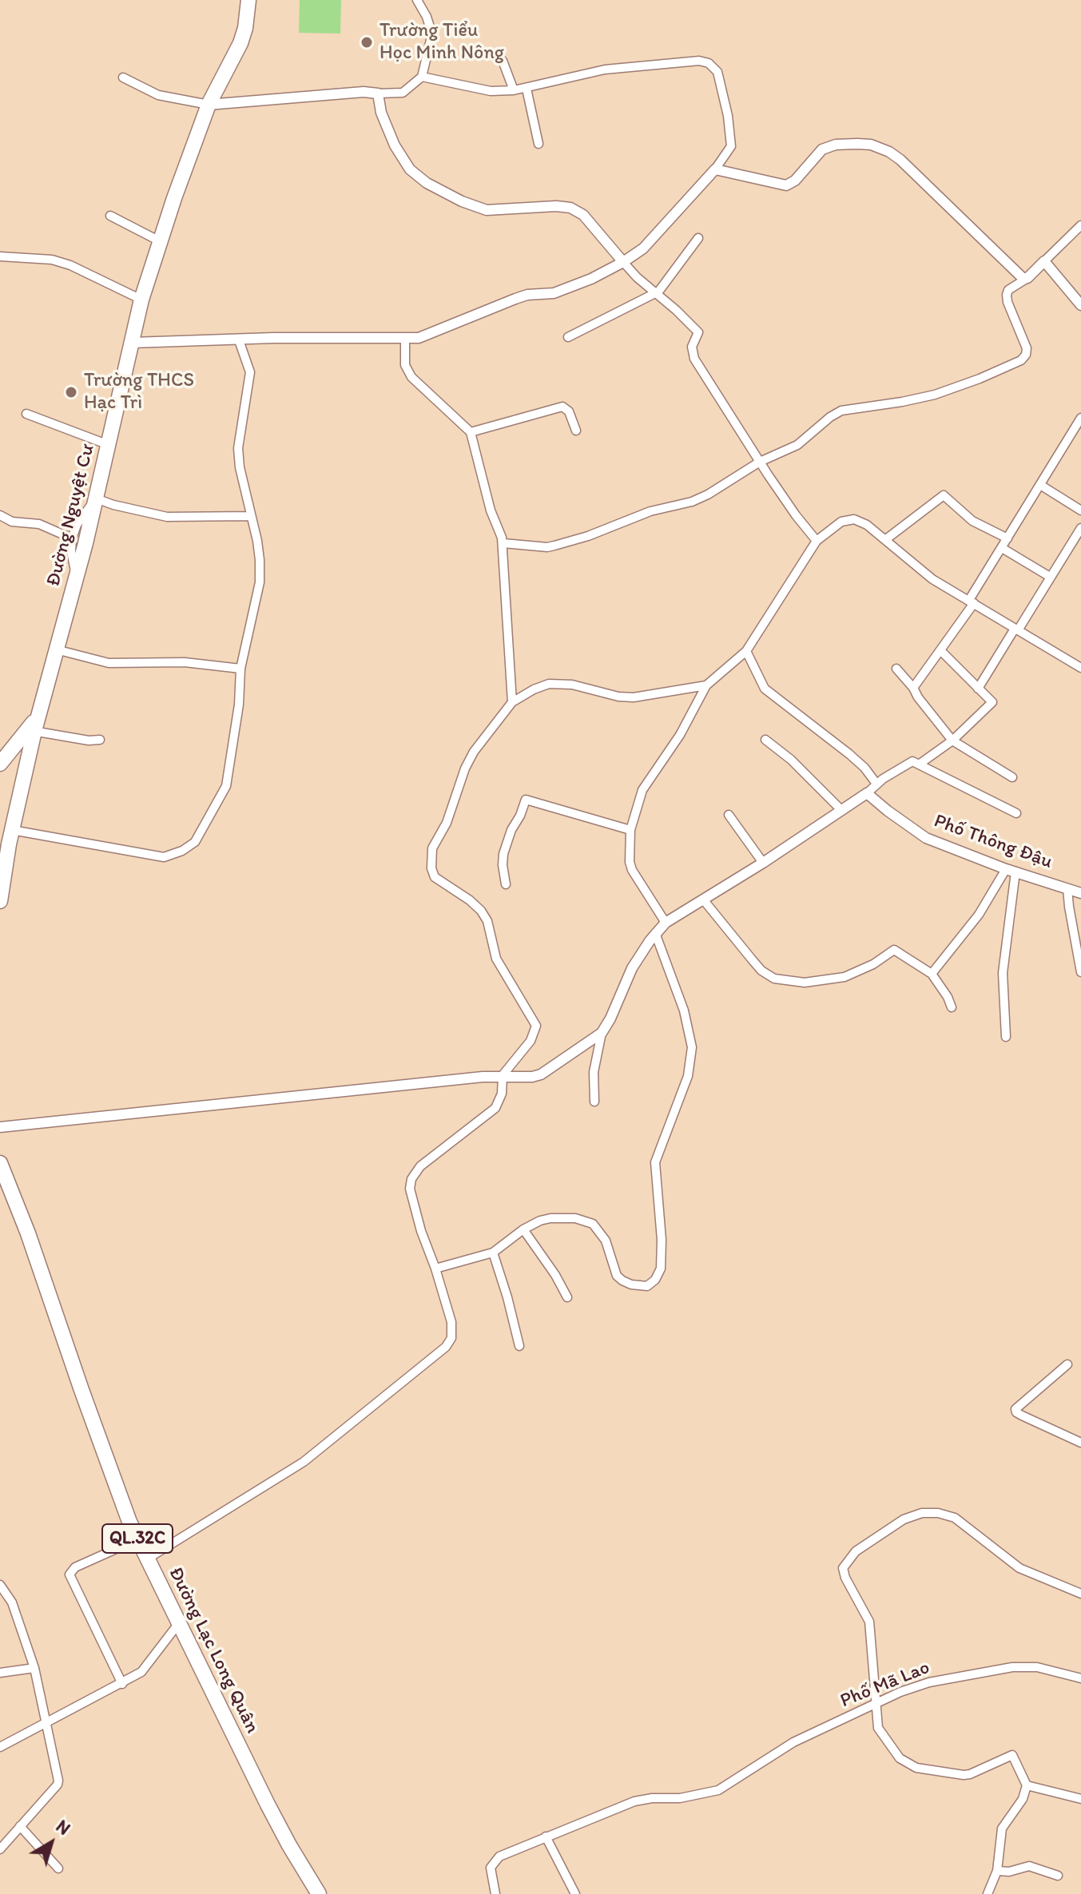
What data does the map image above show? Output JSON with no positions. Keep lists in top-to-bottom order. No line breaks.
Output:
{"streets":{"highway":["Đường Nguyệt Cư","QL.32C","Đường Lạc Long Quân"],"street":["Phố Thông Đậu","Phố Mã Lao"]},"places":["Trường Tiểu Học Minh Nông","Trường THCS Hạc Trì"],"north":"top right"}
